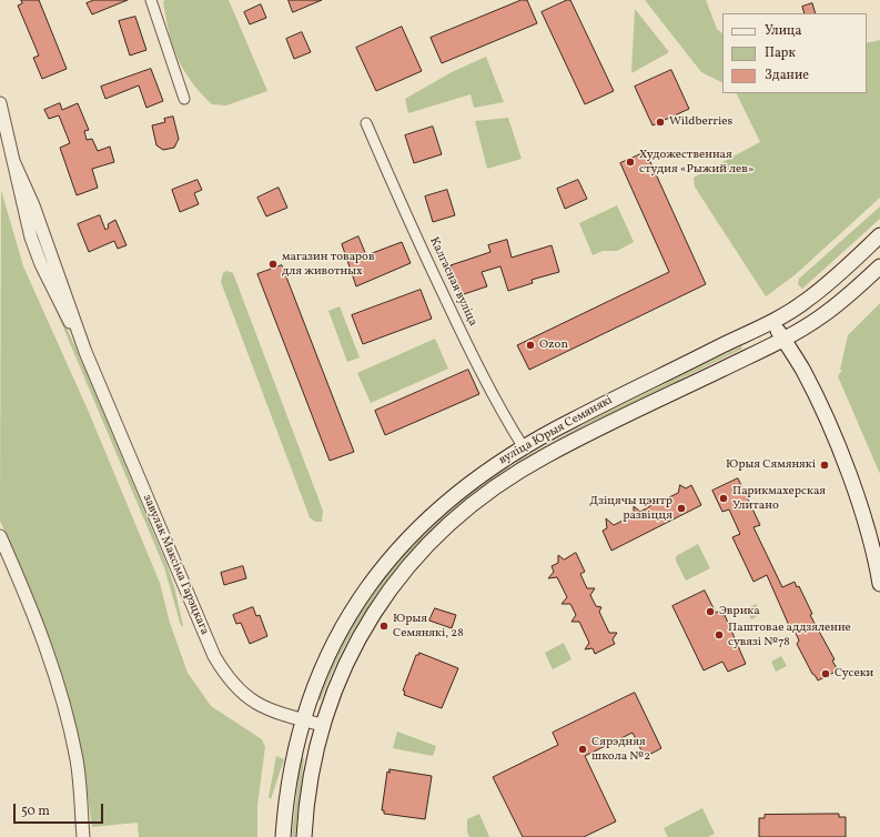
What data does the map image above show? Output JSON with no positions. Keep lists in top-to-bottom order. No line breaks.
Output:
{"streets":{"main road":["вуліца Юрыя Семянякі"],"street":["Калгасная вуліца","завулак Максіма Гарэцкага"]},"crossings":[["Калгасная вуліца","вуліца Юрыя Семянякі"],["вуліца Юрыя Семянякі","завулак Максіма Гарэцкага"]],"places":["Wildberries","Художественная студия «Рыжий лев»","магазин товаров для животных","Ozon","Юрыя Сямянякі","Парикмахерская Улитано","Дзіцячы цэнтр развіцця","Эврика","Юрыя Семянякі, 28","Паштовае аддзяленне сувязі №78","Сусеки","Сярэдняя школа №2"],"legend":["Улица","Парк","Здание"],"scale_bar":"50 m"}
